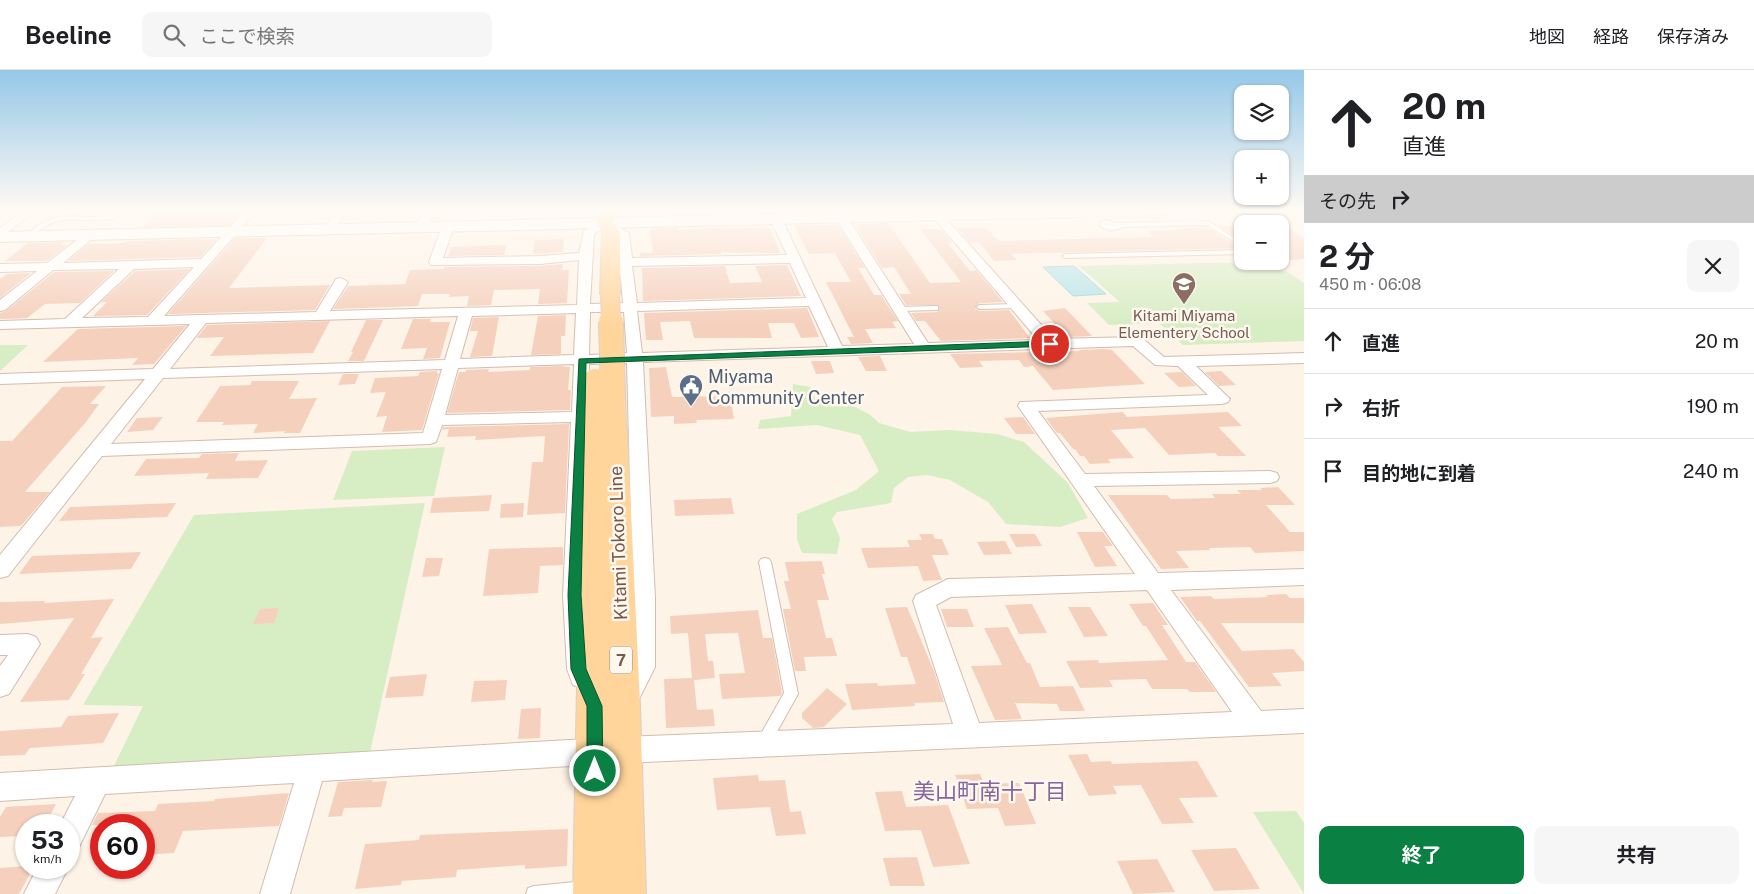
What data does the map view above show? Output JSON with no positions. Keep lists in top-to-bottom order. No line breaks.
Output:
{"streets":{"main road":["Kitami Tokoro Line","7"]},"districts":["美山町南十丁目"],"places":{"school or university":["Kitami Miyama Elementery School"],"public building":["Miyama Community Center"]},"page":{"header":"Beeline","search":"ここで検索","nav":["地図","経路","保存済み"],"turn":["20 m","直進"],"map_buttons":["+","−"],"then":"その先","heading":["2 分","450 m · 06:08"],"list":[{"name":"直進","value":"20 m"},{"name":"右折","value":"190 m"},{"name":"目的地に到着","value":"240 m"}],"speed":"53 km/h","limit":"60","buttons":["終了","共有"]}}
